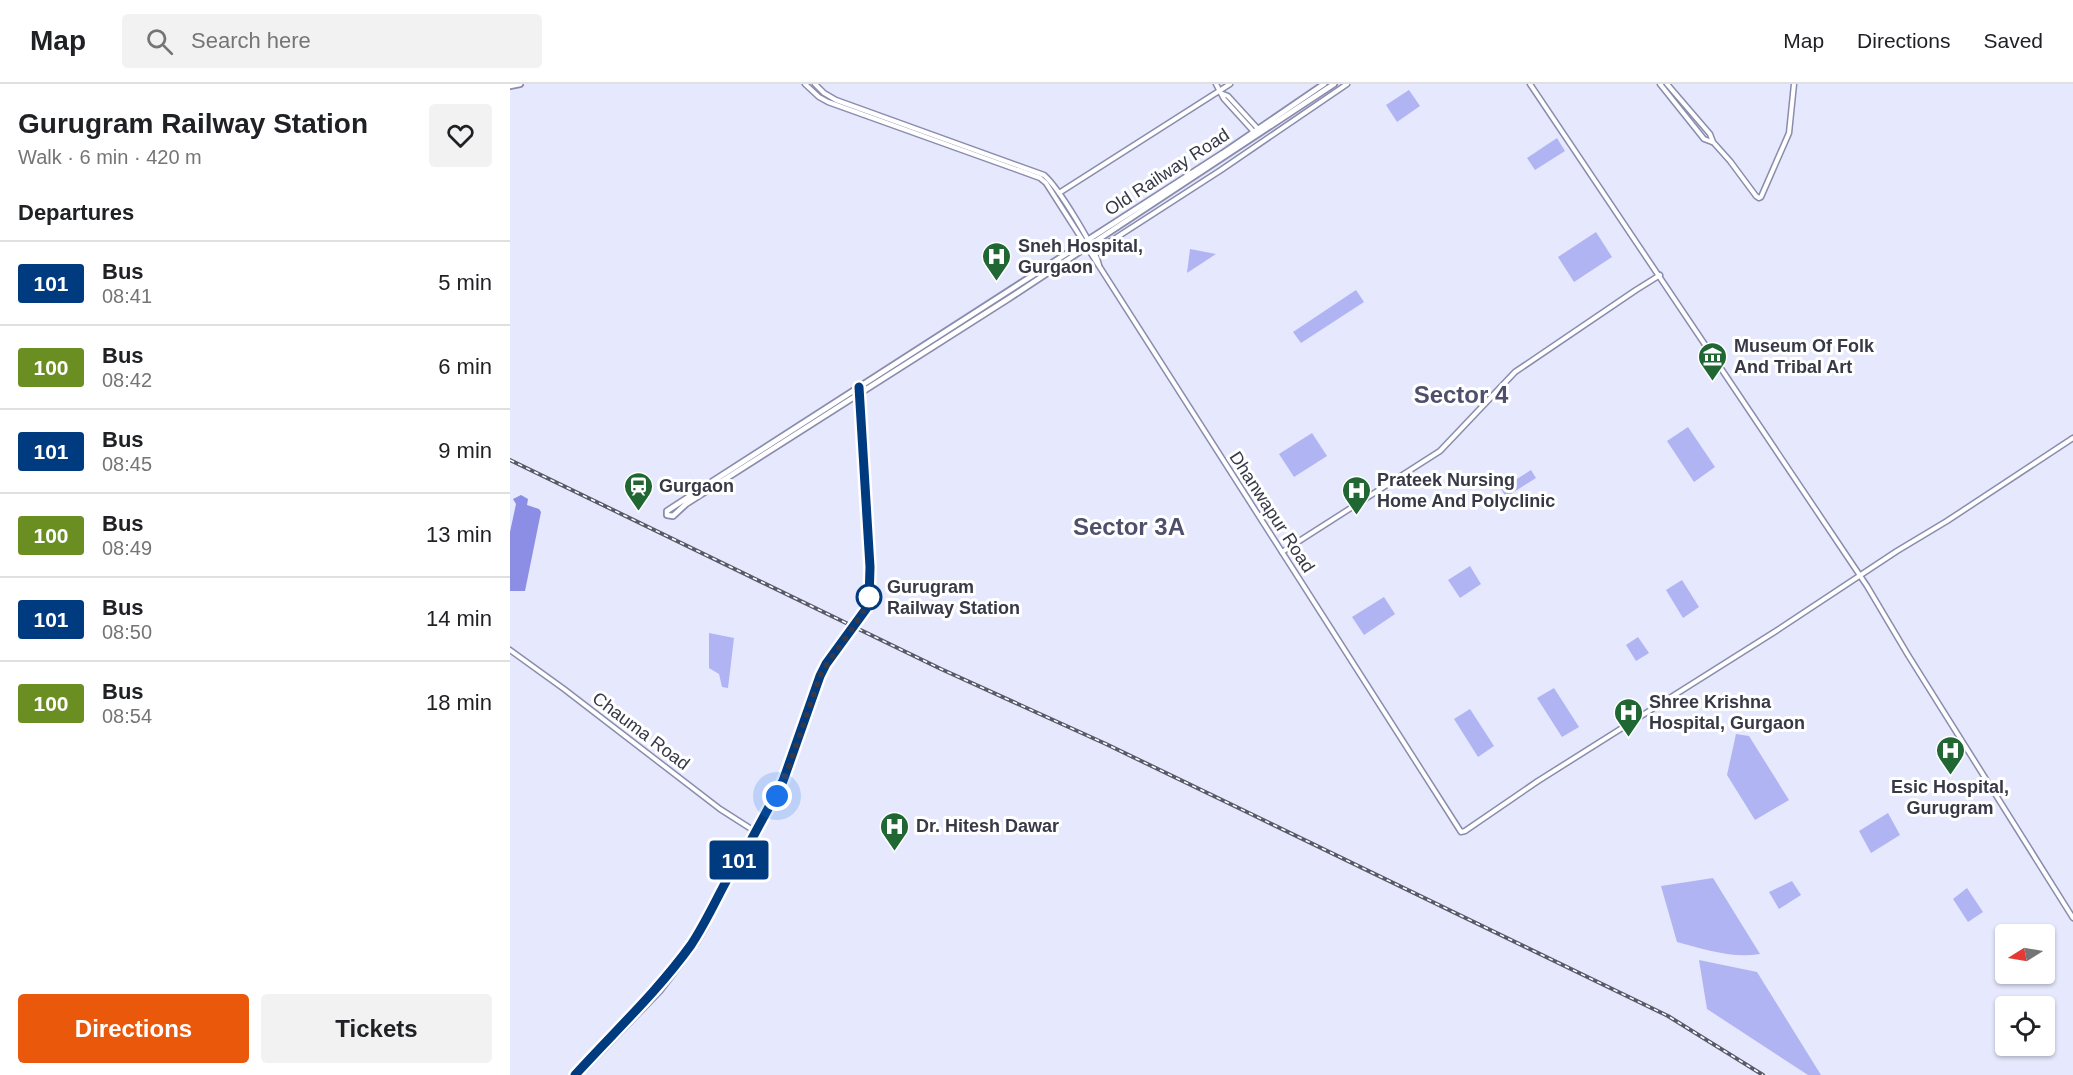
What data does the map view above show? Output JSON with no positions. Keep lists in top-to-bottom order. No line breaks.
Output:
{"streets":{"main road":["Old Railway Road"],"street":["Dhanwapur Road","Chauma Road"]},"crossings":[["Old Railway Road","Dhanwapur Road"]],"districts":["Sector 4","Sector 3A"],"places":{"hospital":["Sneh Hospital, Gurgaon","Prateek Nursing Home And Polyclinic","Shree Krishna Hospital, Gurgaon","Esic Hospital, Gurugram","Dr. Hitesh Dawar"],"museum":["Museum Of Folk And Tribal Art"],"station":["Gurgaon"],"other":["Gurugram Railway Station"]},"lines":["bus line 101"],"north":"left","page":{"header":"Map","search":"Search here","nav":["Map","Directions","Saved"],"heading":[["Gurugram Railway Station","Walk · 6 min · 420 m"],"Departures"],"on_map":"101","list":[{"mark":"101","name":"Bus","note":"08:41","value":"5 min"},{"mark":"100","name":"Bus","note":"08:42","value":"6 min"},{"mark":"101","name":"Bus","note":"08:45","value":"9 min"},{"mark":"100","name":"Bus","note":"08:49","value":"13 min"},{"mark":"101","name":"Bus","note":"08:50","value":"14 min"},{"mark":"100","name":"Bus","note":"08:54","value":"18 min"}],"buttons":["Directions","Tickets"]}}
